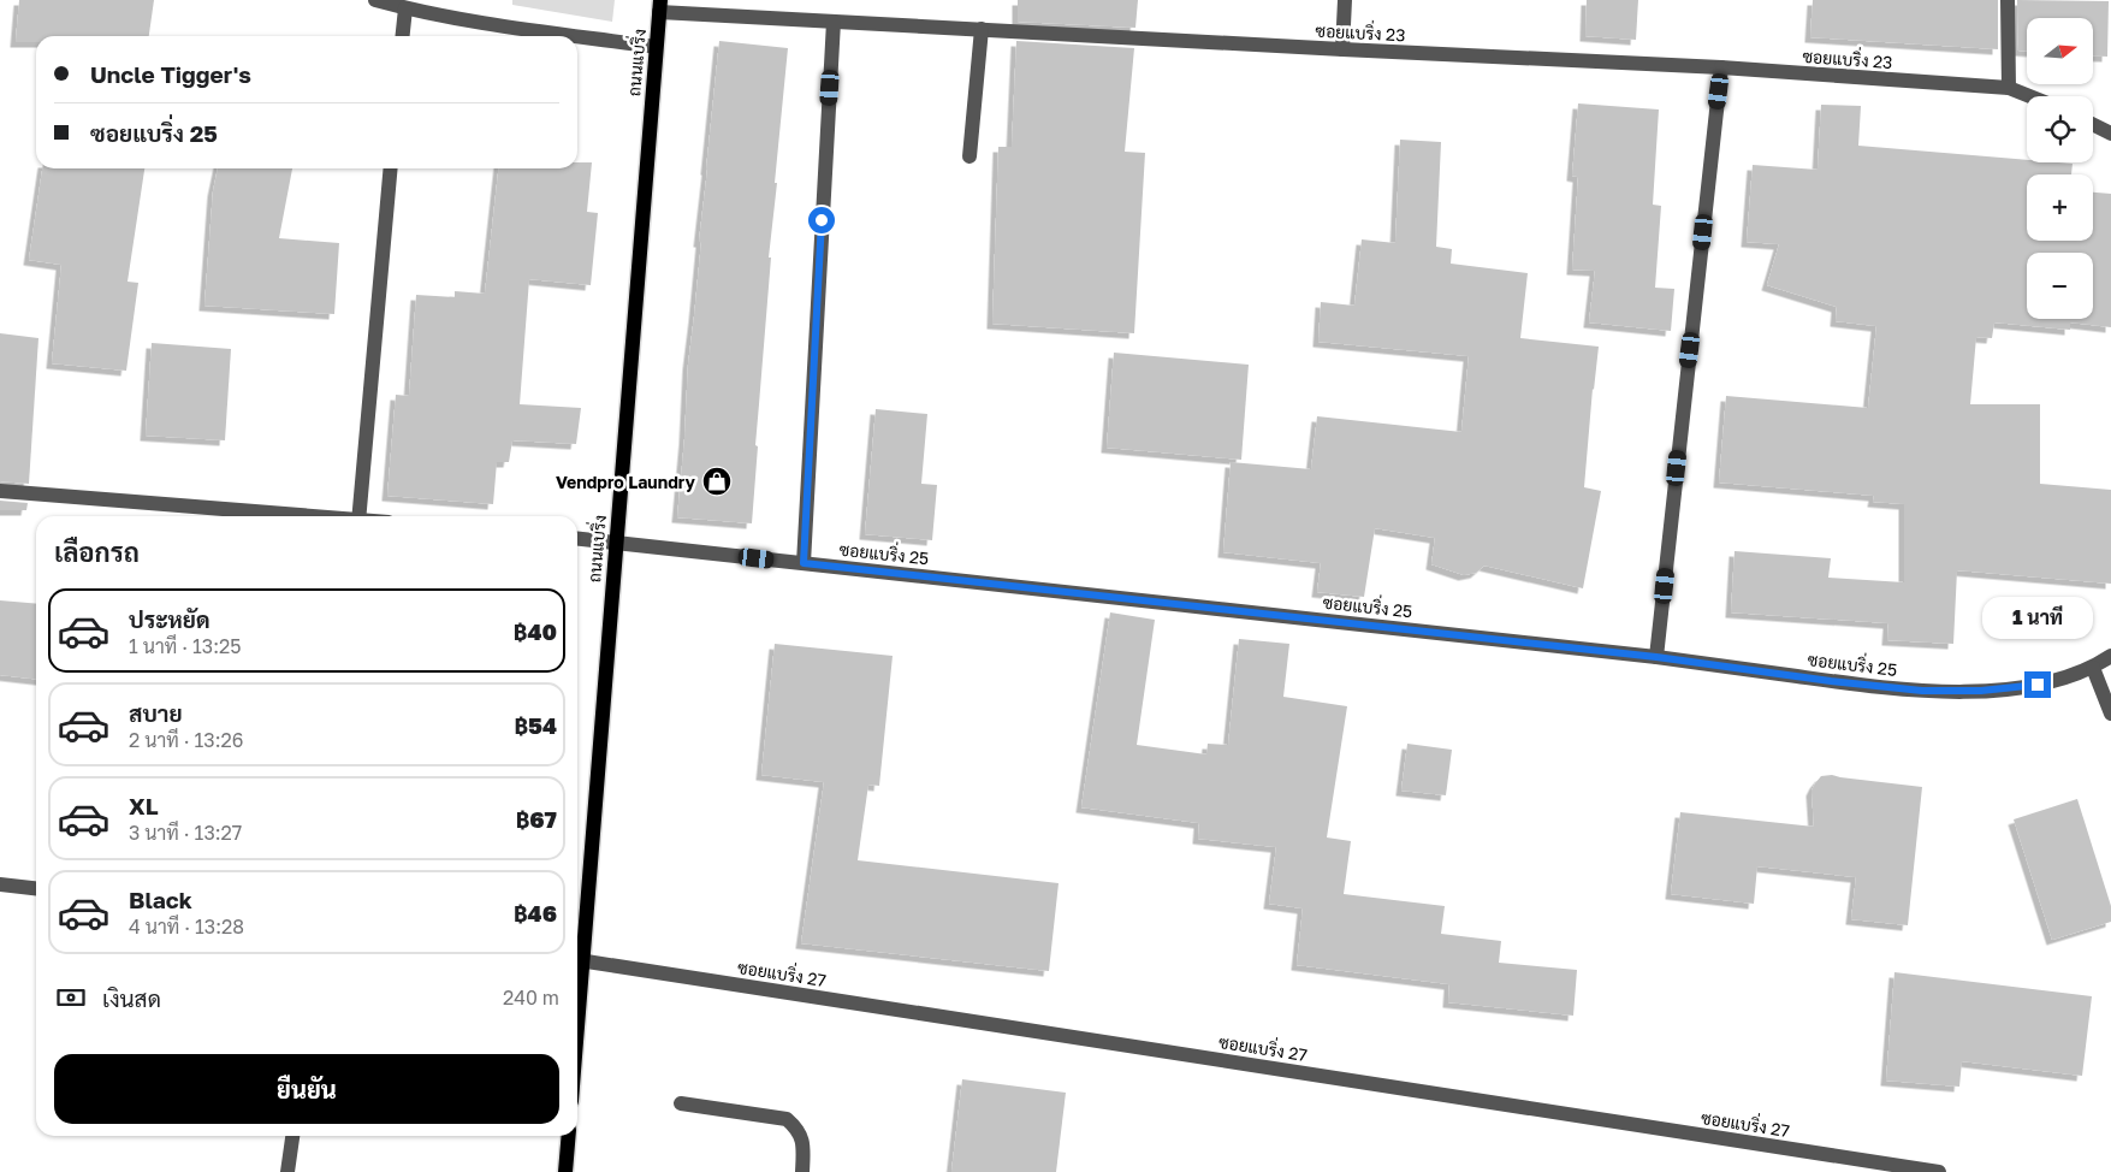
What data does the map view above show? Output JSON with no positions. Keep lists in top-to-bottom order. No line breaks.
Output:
{"streets":{"main road":["ถนนแบริ่ง"],"street":["ซอยแบริ่ง 23","ซอยแบริ่ง 25","ซอยแบริ่ง 27"]},"crossings":[["ซอยแบริ่ง 23","ถนนแบริ่ง"],["ถนนแบริ่ง","ซอยแบริ่ง 25"],["ถนนแบริ่ง","ซอยแบริ่ง 27"]],"places":{"shop":["Vendpro Laundry"]},"north":"right","page":{"map_buttons":["+","−"],"banner":["Uncle Tigger's","ซอยแบริ่ง 25"],"heading":"เลือกรถ","list":[{"name":"ประหยัด","note":"1 นาที · 13:25","value":"฿40"},{"name":"สบาย","note":"2 นาที · 13:26","value":"฿54"},{"name":"XL","note":"3 นาที · 13:27","value":"฿67"},{"name":"Black","note":"4 นาที · 13:28","value":"฿46"}],"bubble":"1 นาที","pay":["เงินสด","240 m"],"buttons":"ยืนยัน"}}
